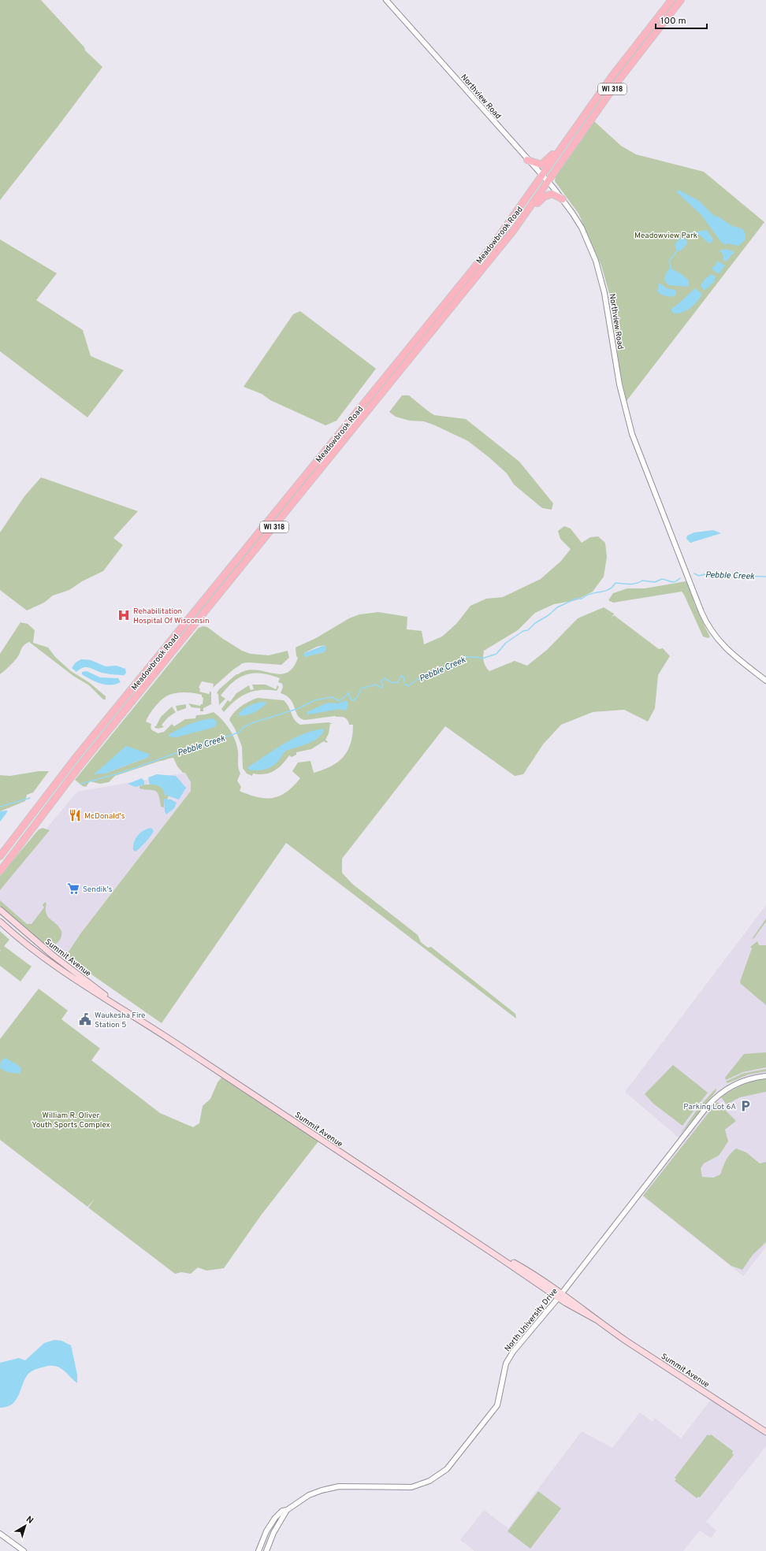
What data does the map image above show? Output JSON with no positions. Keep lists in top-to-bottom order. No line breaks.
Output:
{"streets":{"main road":["WI 318","Meadowbrook Road","Summit Avenue"],"street":["Northview Road","North University Drive"]},"crossings":[["Northview Road","Meadowbrook Road"],["Summit Avenue","North University Drive"]],"water":["Pebble Creek"],"parks":["Meadowview Park","William R. Oliver Youth Sports Complex"],"places":{"hospital":["Rehabilitation Hospital Of Wisconsin"],"restaurant":["McDonald's"],"supermarket":["Sendik's"],"public building":["Waukesha Fire Station 5"],"parking":["Parking Lot 6A"]},"scale_bar":"100 m","north":"top right"}
